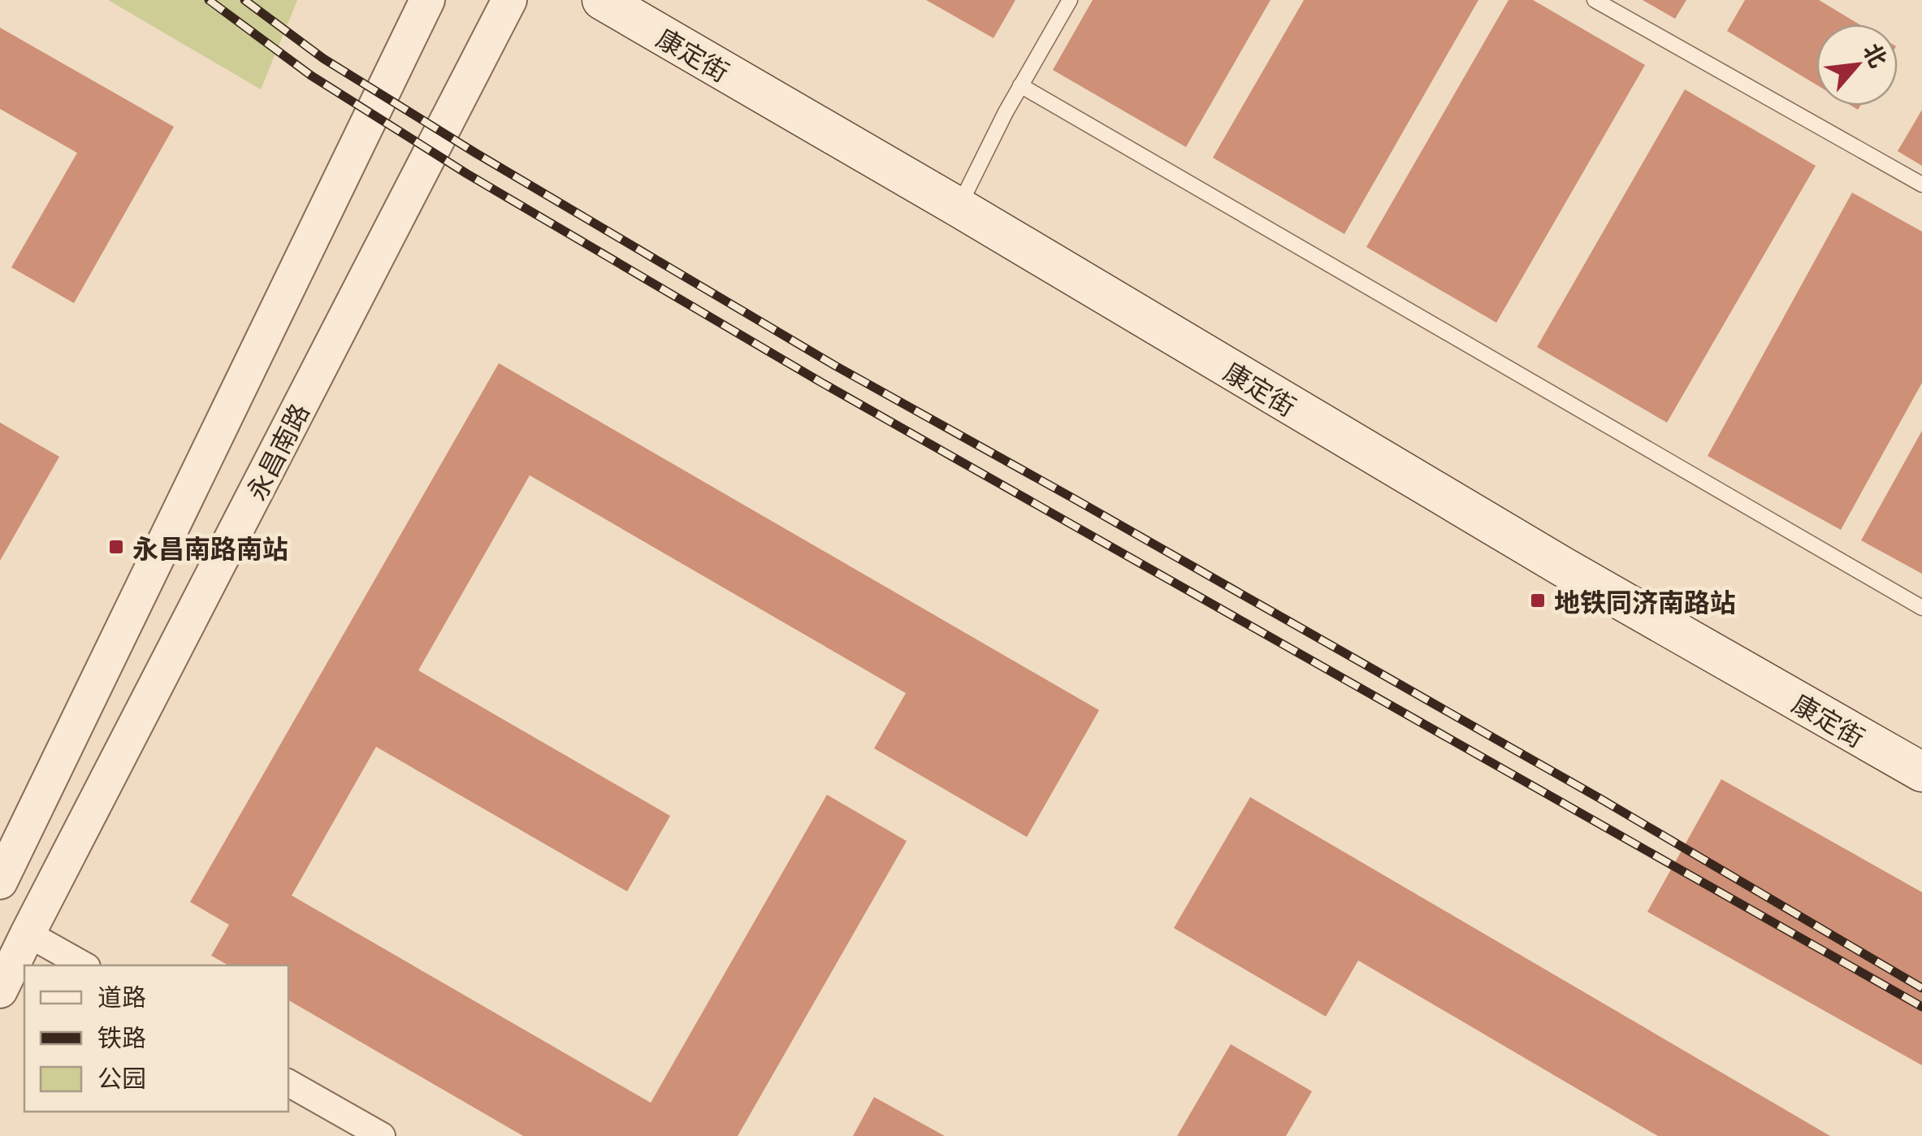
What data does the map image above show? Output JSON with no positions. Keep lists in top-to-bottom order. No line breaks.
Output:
{"streets":{"main road":["康定街"],"street":["永昌南路"]},"places":{"transit":["永昌南路南站","地铁同济南路站"]},"legend":["道路","铁路","公园"],"north":"top right"}
